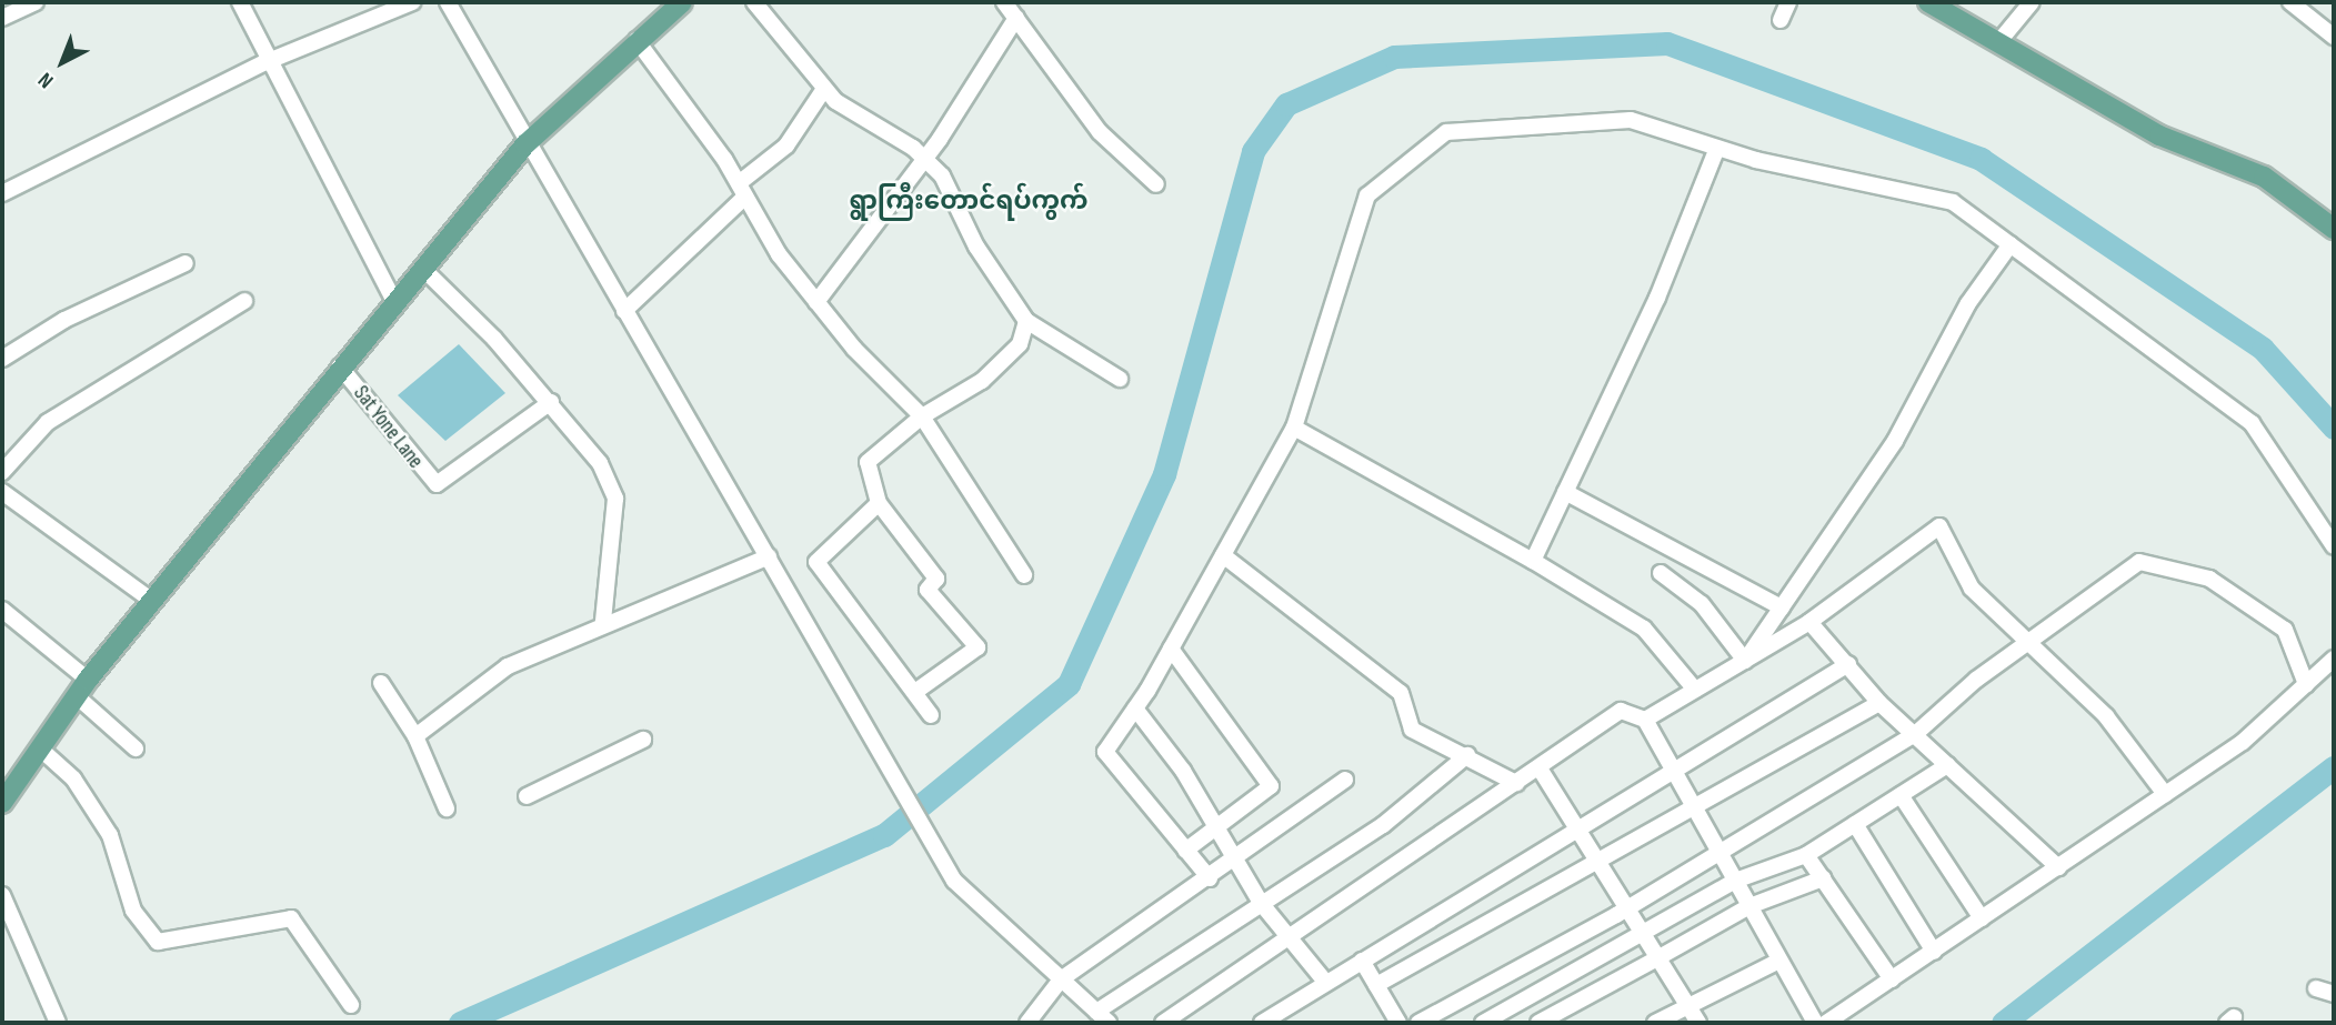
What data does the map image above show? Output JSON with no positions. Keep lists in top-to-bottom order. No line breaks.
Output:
{"streets":{"street":["Sat Yone Lane"]},"districts":["ရွာကြီးတောင်ရပ်ကွက်"],"north":"bottom left"}
